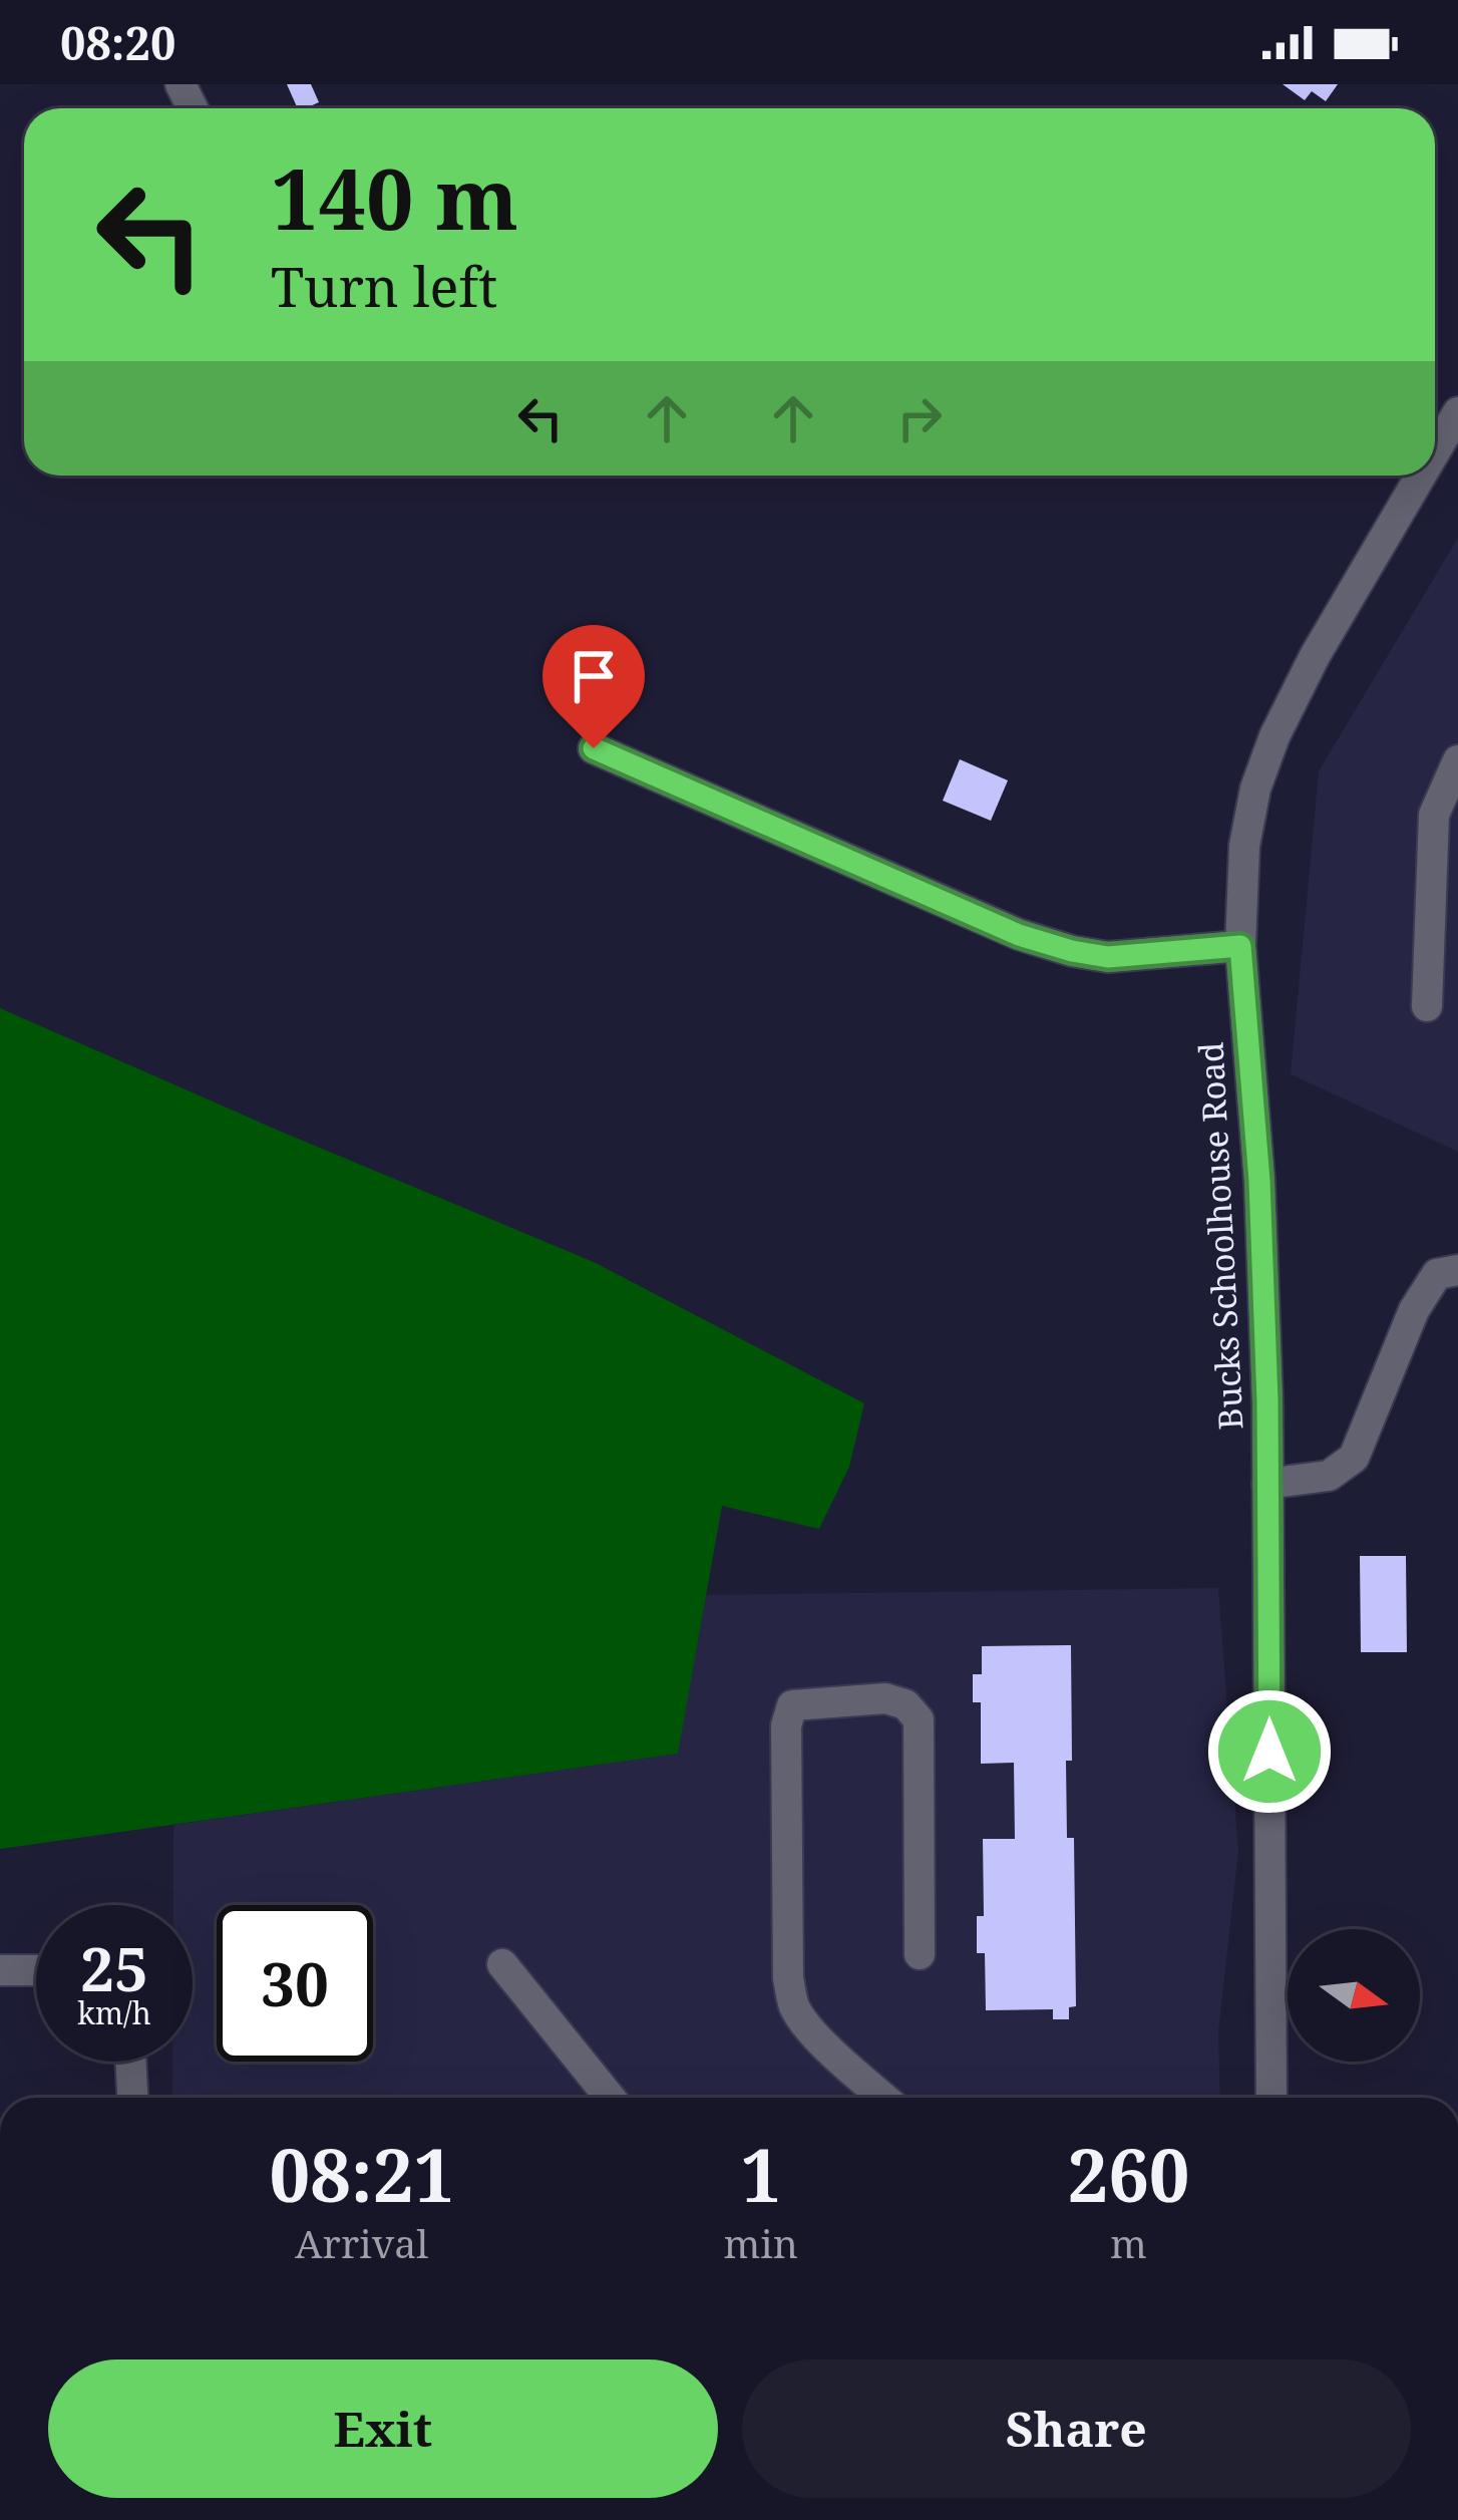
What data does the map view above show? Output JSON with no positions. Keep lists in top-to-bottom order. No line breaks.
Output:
{"streets":{"street":["Bucks Schoolhouse Road"]},"north":"right","page":{"status":"08:20","turn":["140 m","Turn left"],"speed":"25 km/h","limit":"30","eta":["08:21","Arrival","1","min","260","m"],"buttons":["Exit","Share"]}}
